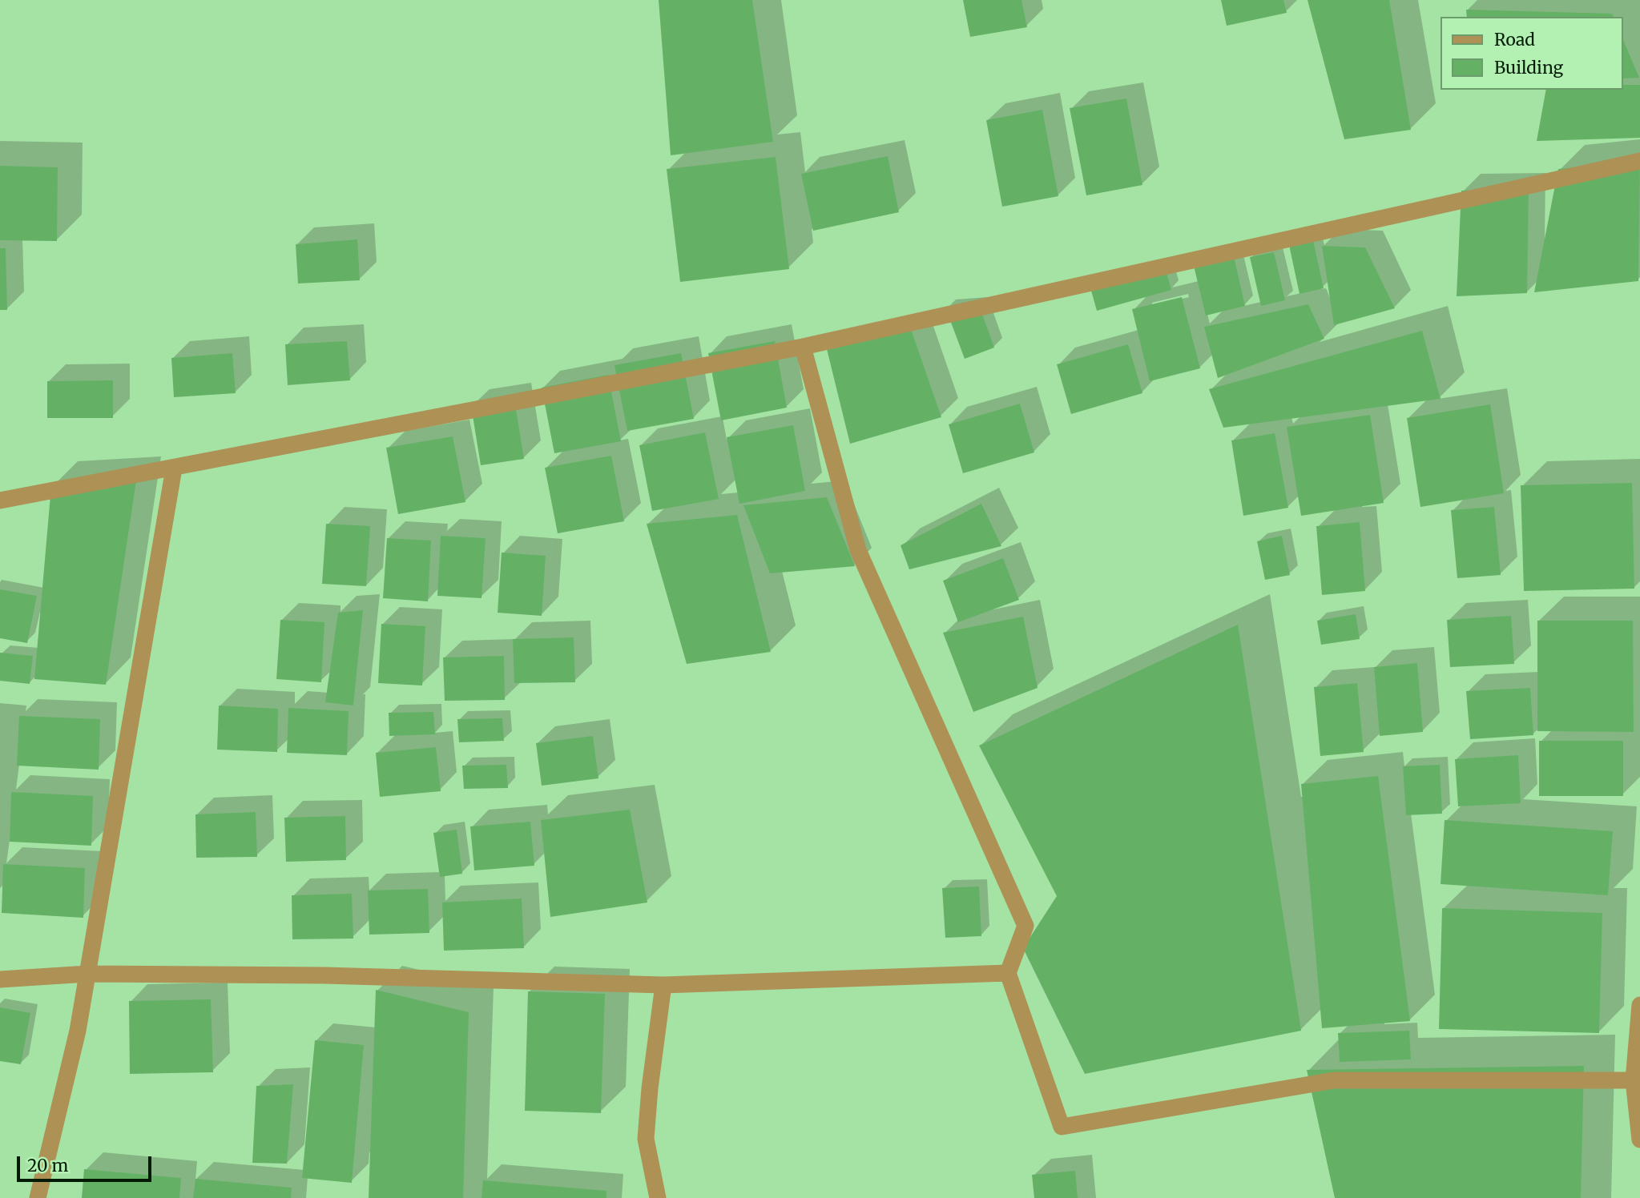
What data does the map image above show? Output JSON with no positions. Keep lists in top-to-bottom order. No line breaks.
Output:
{"legend":["Road","Building"],"scale_bar":"20 m"}
